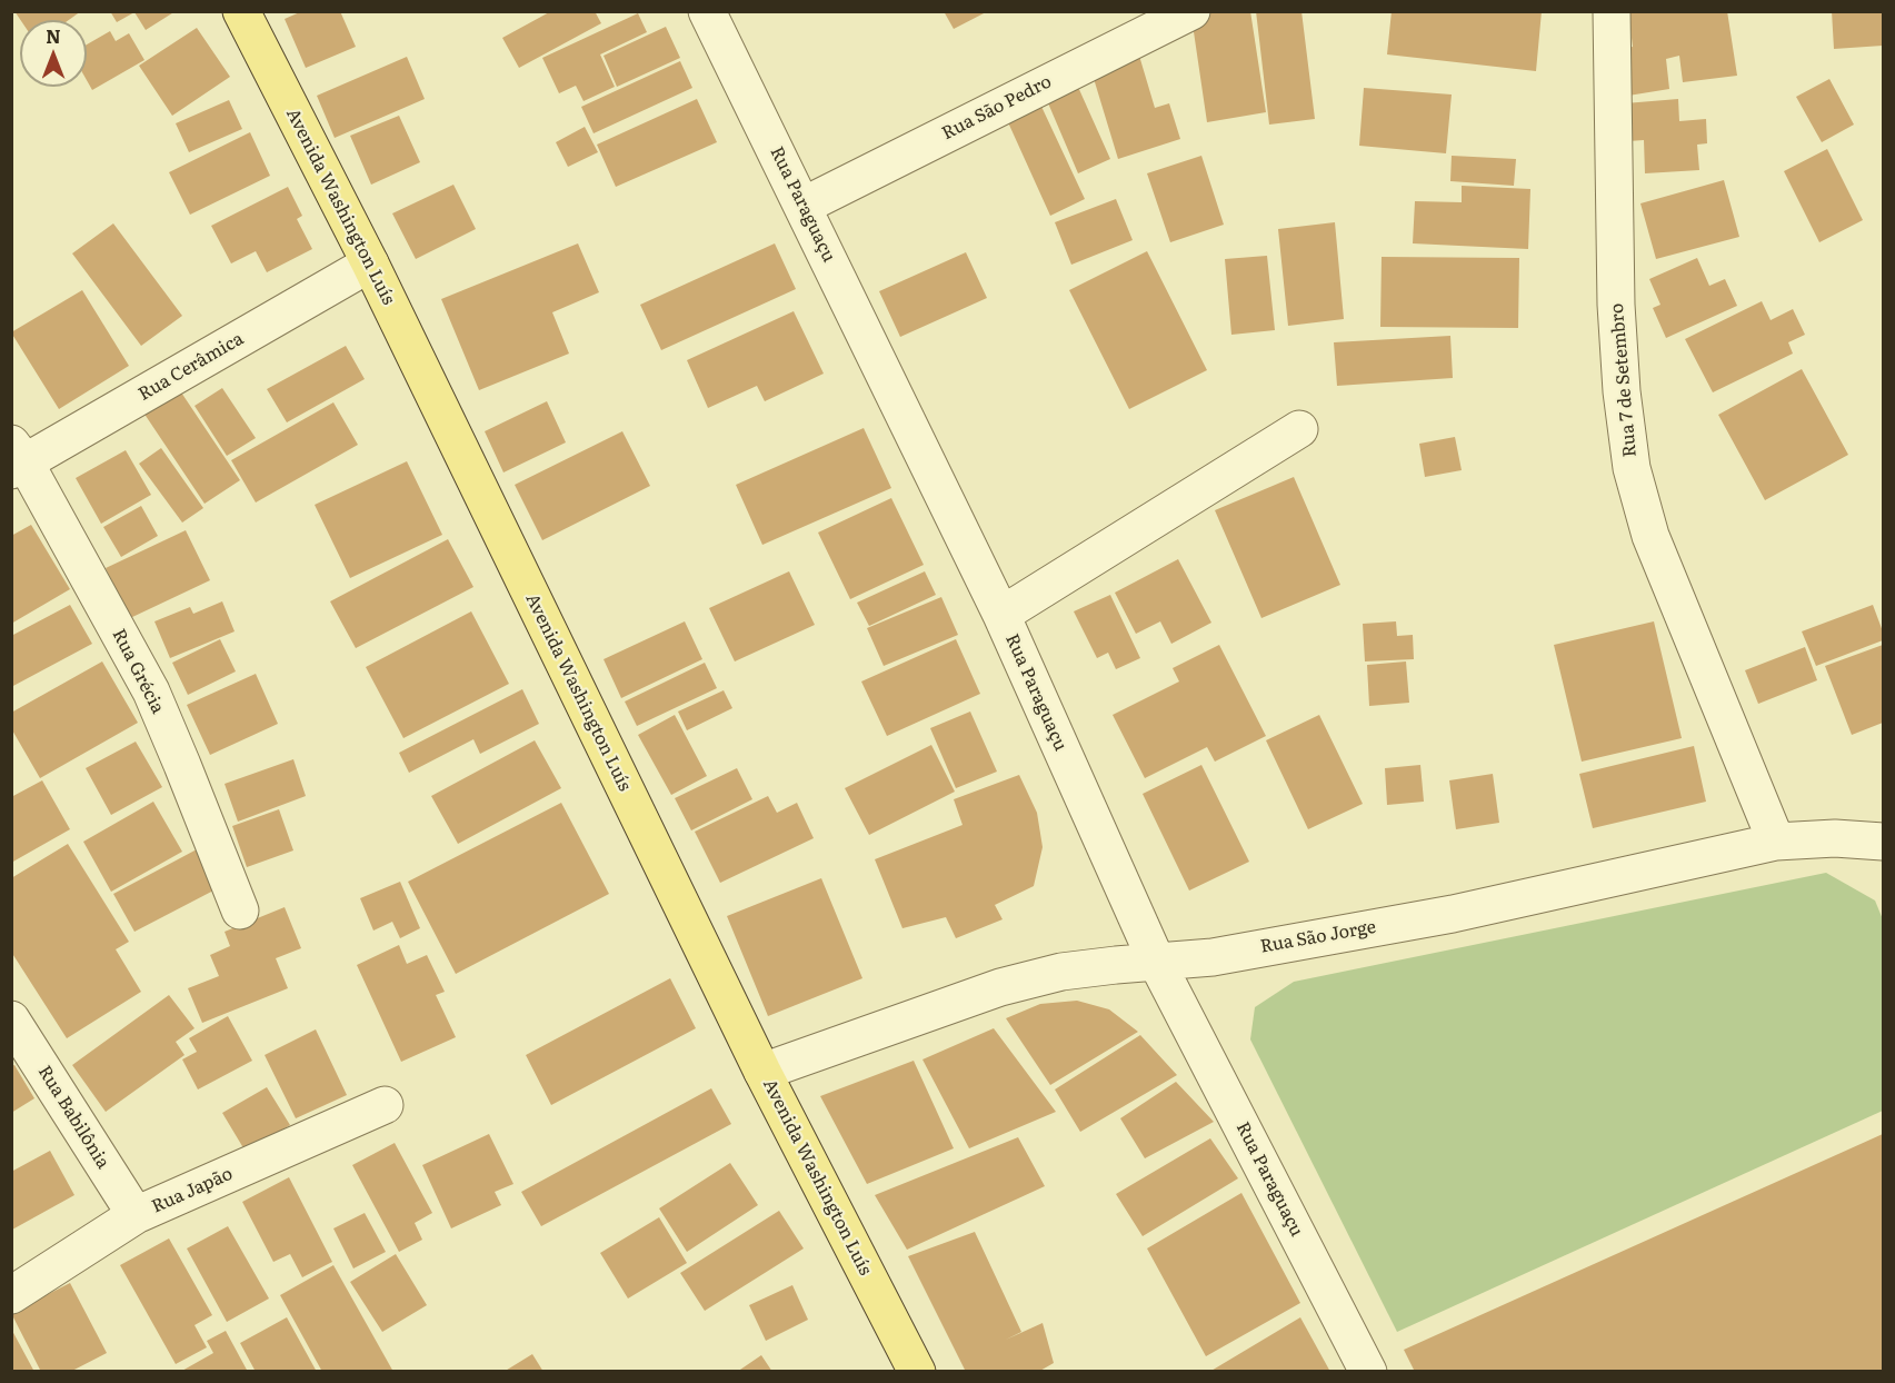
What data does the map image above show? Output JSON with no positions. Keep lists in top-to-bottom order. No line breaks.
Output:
{"streets":{"main road":["Avenida Washington Luís"],"street":["Rua São Pedro","Rua Paraguaçu","Rua Cerâmica","Rua 7 de Setembro","Rua Grécia","Rua São Jorge","Rua Babilônia","Rua Japão"]},"crossings":[["Rua São Pedro","Rua Paraguaçu"],["Rua Paraguaçu","Rua São Jorge"],["Avenida Washington Luís","Rua Cerâmica"],["Avenida Washington Luís","Rua São Jorge"],["Rua Cerâmica","Rua Grécia"],["Rua 7 de Setembro","Rua São Jorge"],["Rua Babilônia","Rua Japão"]],"north":"top"}
